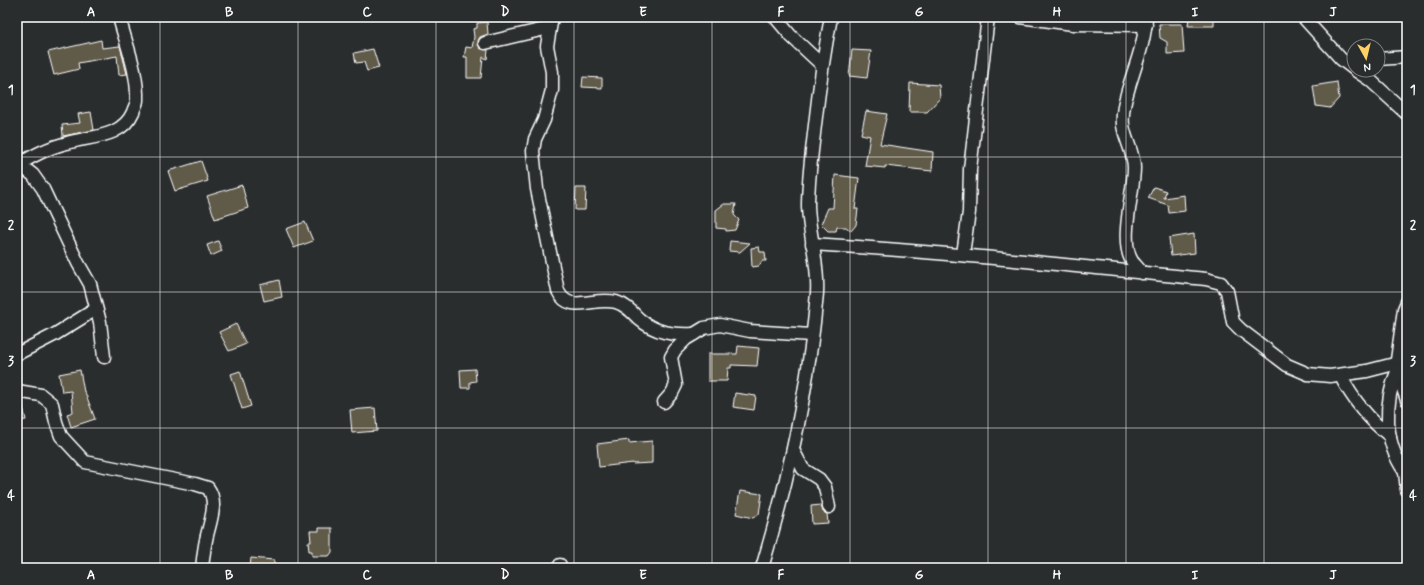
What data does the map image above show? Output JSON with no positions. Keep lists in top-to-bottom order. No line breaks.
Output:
{"north":"bottom","grid":{"columns":["A","B","C","D","E","F","G","H","I","J"],"rows":["1","2","3","4"]}}
